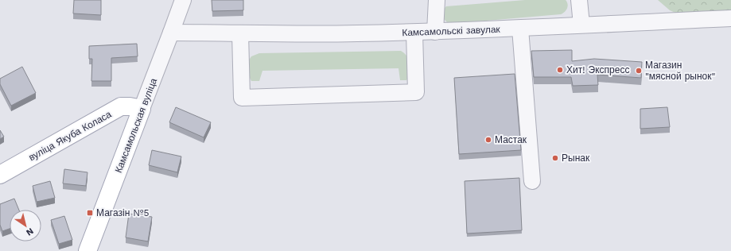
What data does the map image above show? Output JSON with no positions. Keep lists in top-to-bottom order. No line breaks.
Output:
{"streets":{"main road":["Камсамольская вуліца","вуліца Якуба Коласа"],"street":["Камсамольскі завулак"]},"crossings":[["Камсамольскі завулак","Камсамольская вуліца"],["Камсамольская вуліца","вуліца Якуба Коласа"]],"places":{"other":["Хит! Экспресс","Магазин \"мясной рынок\"","Мастак","Рынак"],"transit":["Магазін №5"]},"north":"bottom right"}
